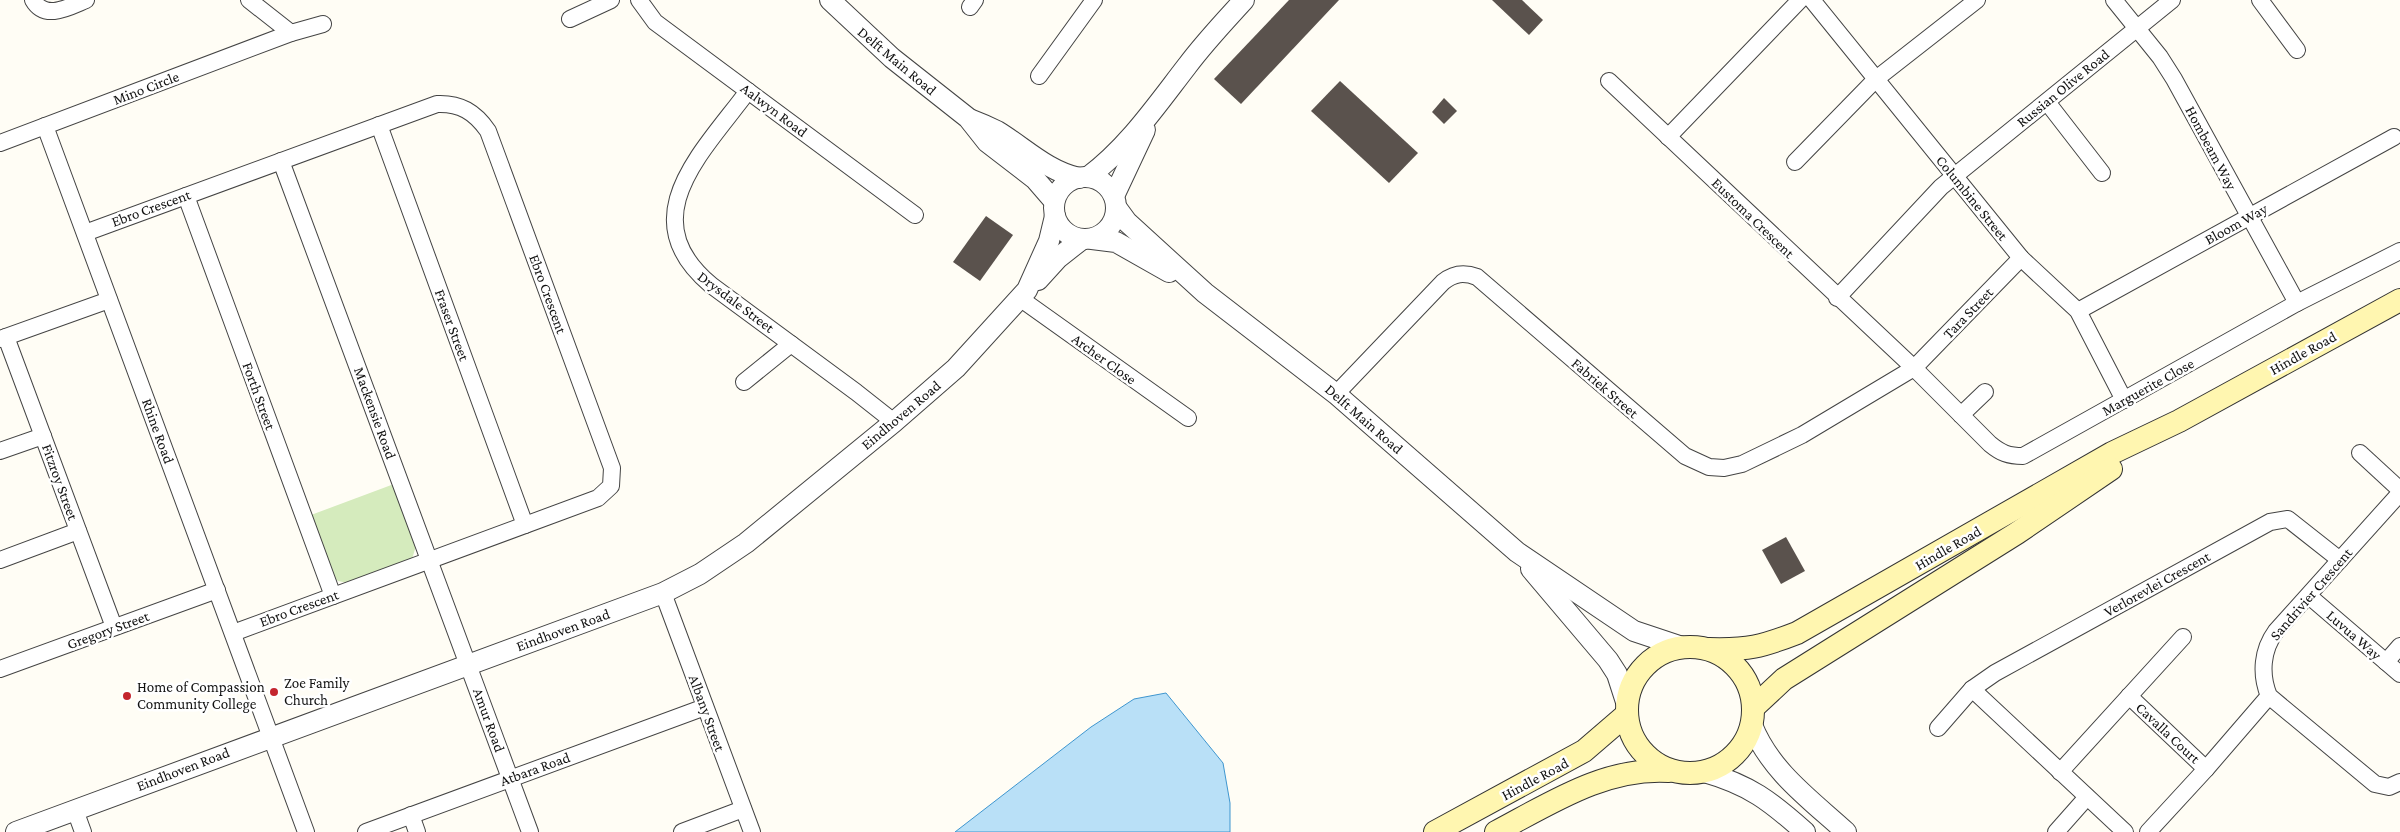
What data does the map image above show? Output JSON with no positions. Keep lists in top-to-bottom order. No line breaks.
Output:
{"streets":{"main road":["Hindle Road"],"street":["Delft Main Road","Mino Circle","Russian Olive Road","Aalwyn Road","Hombeam Way","Columbine Street","Ebro Crescent","Eustoma Crescent","Bloom Way","Drysdale Street","Tara Street","Fraser Street","Archer Close","Marguerite Close","Fabriek Street","Forth Street","Mackensie Road","Eindhoven Road","Rhine Road","Fitzroy Street","Verlorevlei Crescent","Sandrivier Crescent","Gregory Street","Luvua Way","Albany Street","Amur Road","Cavalla Court","Atbara Road"]},"crossings":[["Delft Main Road","Hindle Road"],["Delft Main Road","Fabriek Street"],["Delft Main Road","Eindhoven Road"],["Mino Circle","Rhine Road"],["Russian Olive Road","Hombeam Way"],["Russian Olive Road","Columbine Street"],["Aalwyn Road","Drysdale Street"],["Hombeam Way","Bloom Way"],["Hombeam Way","Marguerite Close"],["Columbine Street","Bloom Way"],["Columbine Street","Tara Street"],["Columbine Street","Marguerite Close"],["Ebro Crescent","Fraser Street"],["Ebro Crescent","Forth Street"],["Ebro Crescent","Mackensie Road"],["Ebro Crescent","Rhine Road"],["Eustoma Crescent","Tara Street"],["Eustoma Crescent","Marguerite Close"],["Eustoma Crescent","Fabriek Street"],["Drysdale Street","Eindhoven Road"],["Tara Street","Marguerite Close"],["Tara Street","Fabriek Street"],["Archer Close","Eindhoven Road"],["Marguerite Close","Fabriek Street"],["Mackensie Road","Eindhoven Road"],["Mackensie Road","Amur Road"],["Eindhoven Road","Rhine Road"],["Eindhoven Road","Albany Street"],["Eindhoven Road","Amur Road"],["Rhine Road","Gregory Street"],["Fitzroy Street","Gregory Street"],["Verlorevlei Crescent","Sandrivier Crescent"],["Sandrivier Crescent","Luvua Way"],["Albany Street","Atbara Road"],["Amur Road","Atbara Road"]],"places":["Zoe Family Church","Home of Compassion Community College"]}
